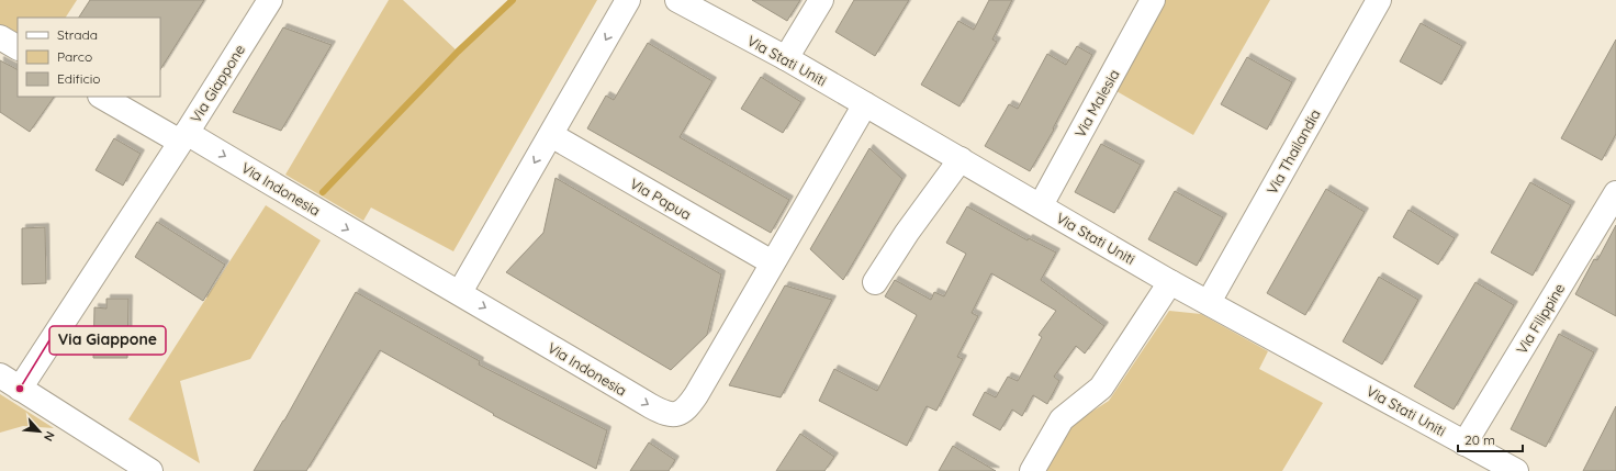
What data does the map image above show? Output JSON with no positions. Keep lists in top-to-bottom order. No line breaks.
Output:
{"streets":{"street":["Via Stati Uniti","Via Giappone","Via Malesia","Via Thailandia","Via Indonesia","Via Papua","Via Filippine"]},"crossings":[["Via Stati Uniti","Via Malesia"],["Via Stati Uniti","Via Thailandia"],["Via Stati Uniti","Via Indonesia"],["Via Stati Uniti","Via Filippine"],["Via Giappone","Via Indonesia"],["Via Indonesia","Via Papua"]],"one_way":["Via Indonesia"],"places":["Via Giappone"],"legend":["Strada","Parco","Edificio"],"scale_bar":"20 m","north":"bottom right"}
